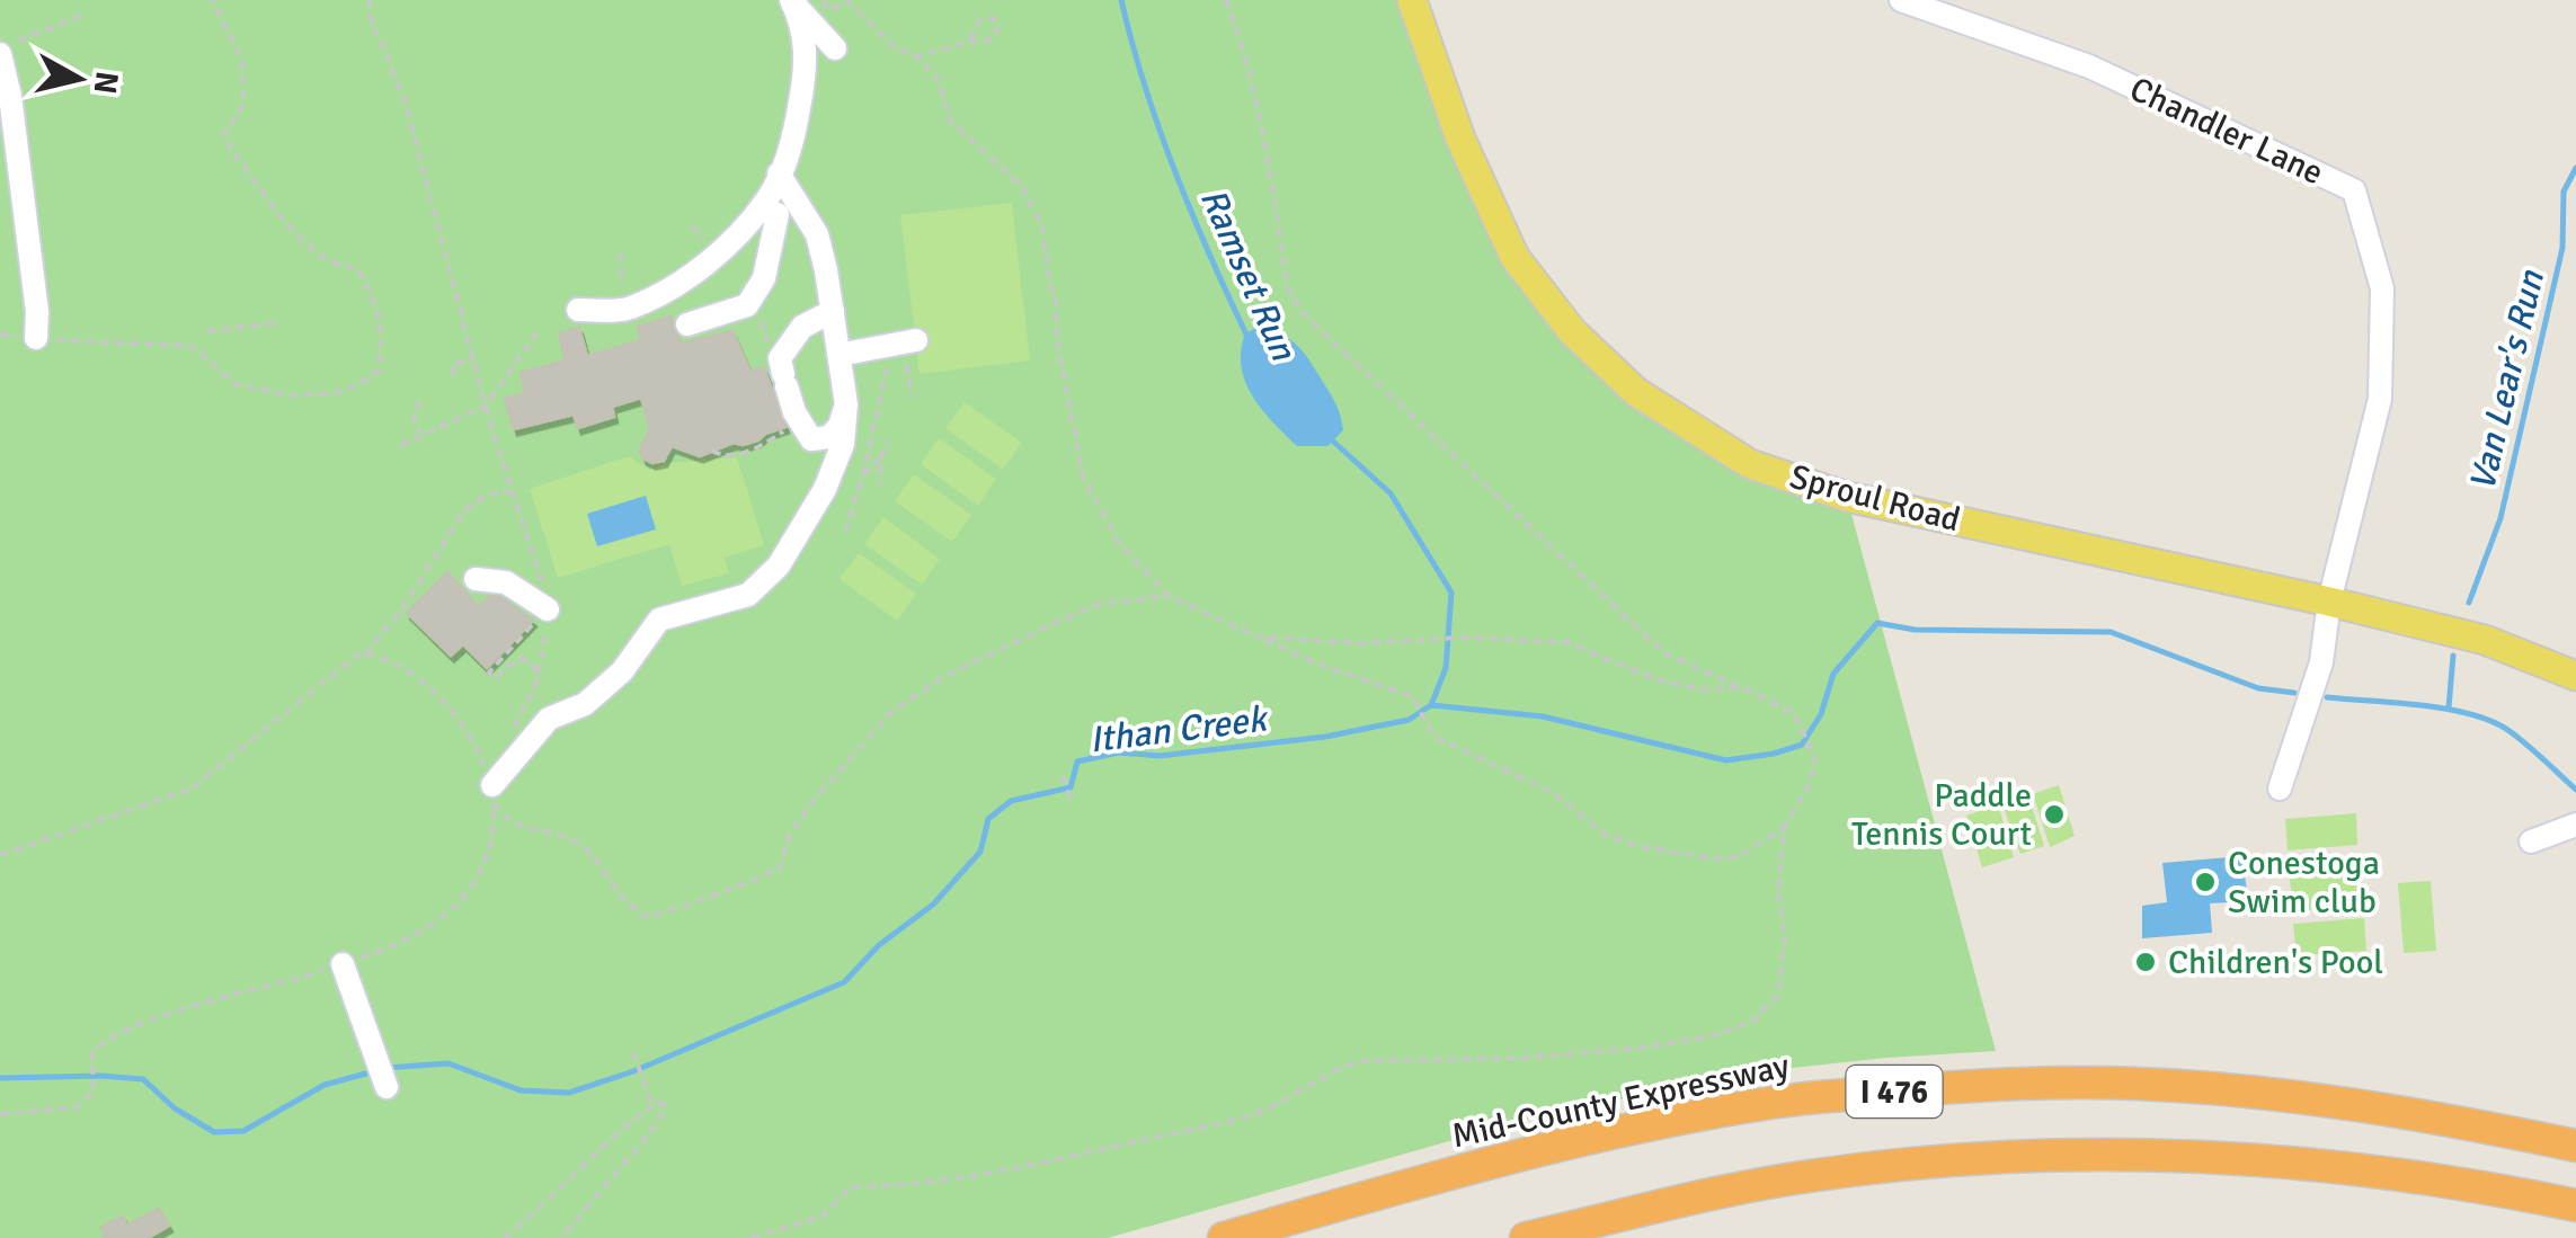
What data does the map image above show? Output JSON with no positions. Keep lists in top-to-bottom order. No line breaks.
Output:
{"streets":{"highway":["I 476","Mid-County Expressway"],"main road":["Sproul Road"],"street":["Chandler Lane"]},"crossings":[["Chandler Lane","Sproul Road"]],"water":["Ramset Run","Van Lear's Run","Ithan Creek"],"places":["Paddle Tennis Court","Conestoga Swim club","Children's Pool"],"north":"right"}
